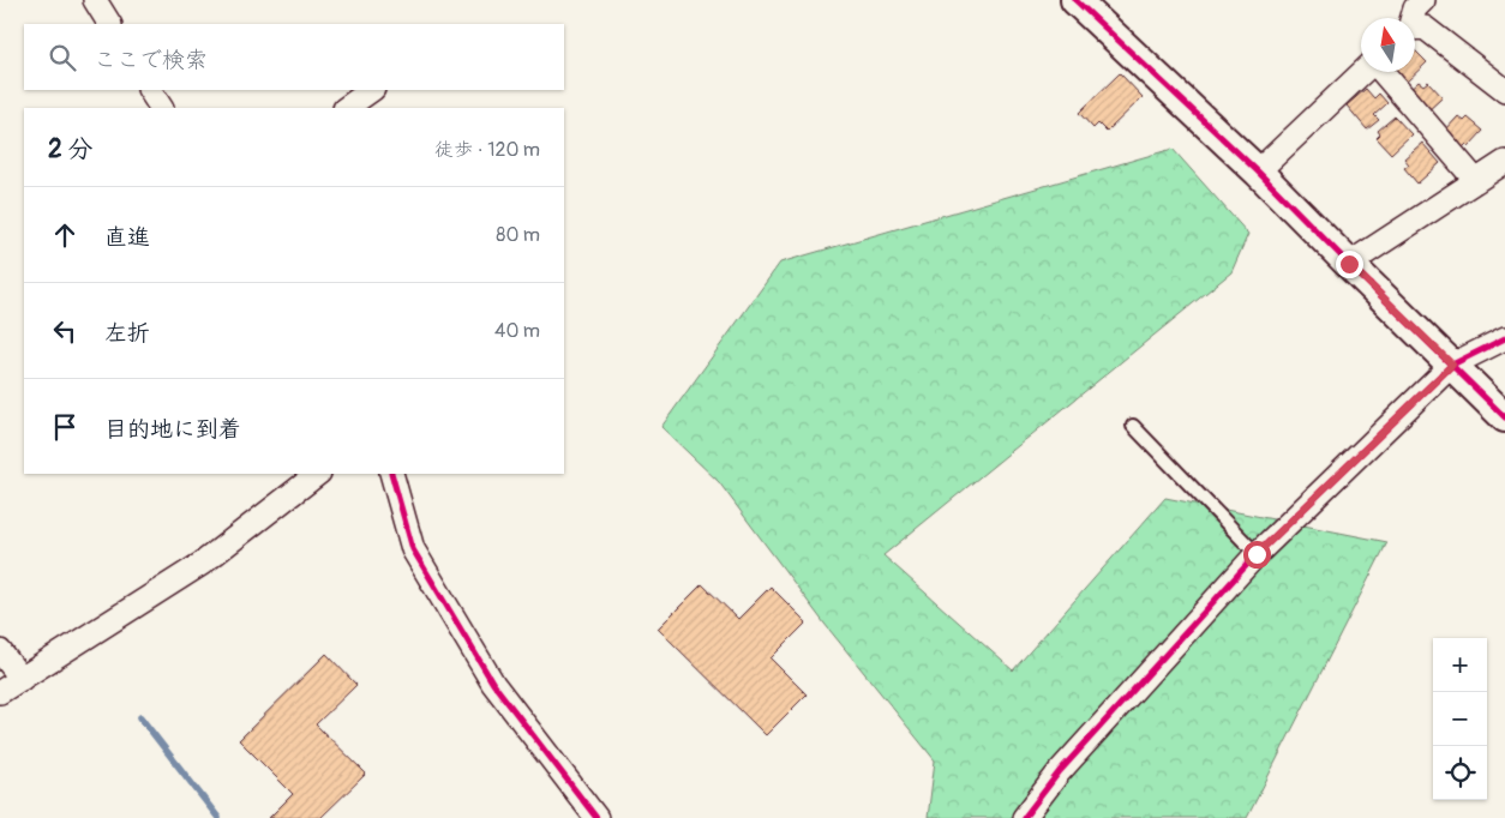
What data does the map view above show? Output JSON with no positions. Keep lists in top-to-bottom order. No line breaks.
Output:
{"north":"top","page":{"search":"ここで検索","heading":["2 分","徒歩 · 120 m"],"list":[["直進","80 m"],["左折","40 m"],"目的地に到着"],"map_buttons":["+","−"]}}
